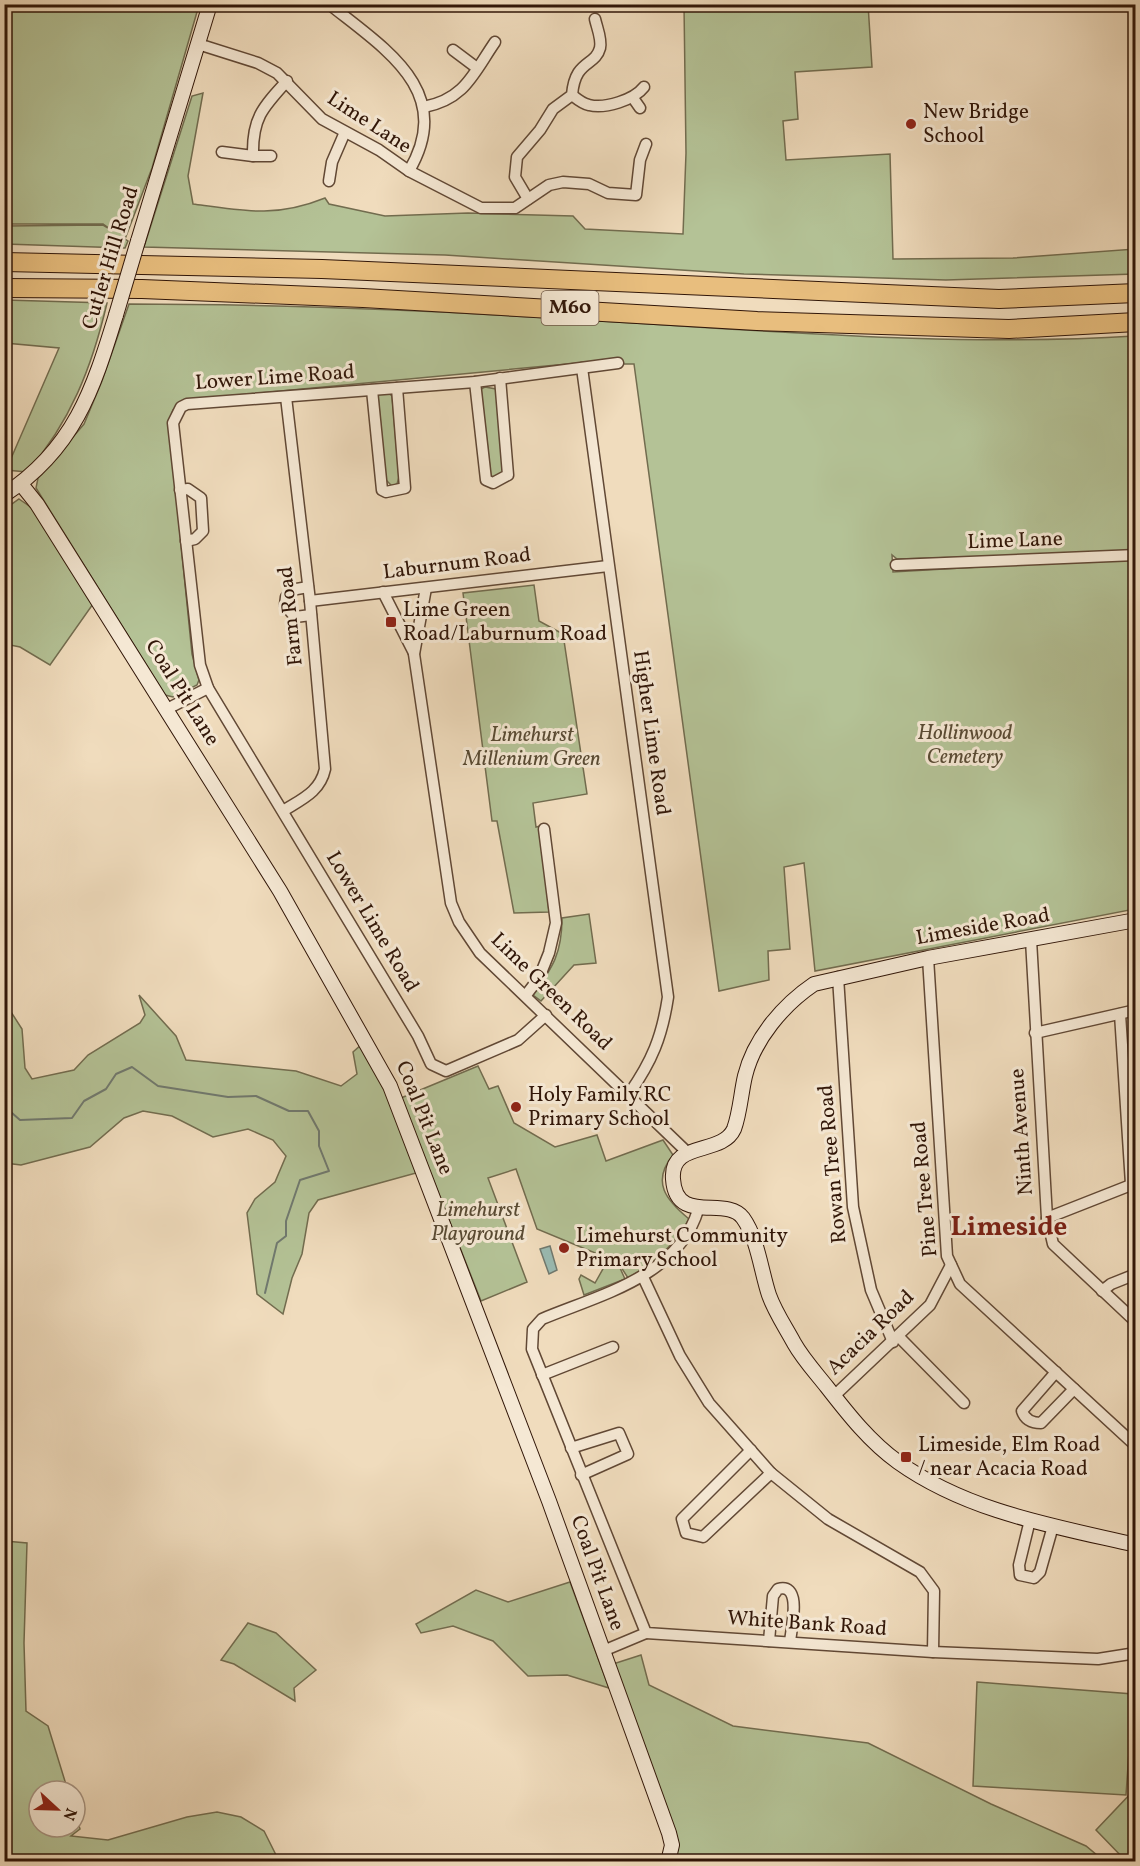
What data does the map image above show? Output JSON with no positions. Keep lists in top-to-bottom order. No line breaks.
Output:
{"streets":{"highway":["M60"],"street":["Lime Lane","Cutler Hill Road","Lower Lime Road","Laburnum Road","Farm Road","Coal Pit Lane","Higher Lime Road","Limeside Road","Lime Green Road","Ninth Avenue","Rowan Tree Road","Pine Tree Road","Acacia Road","White Bank Road"]},"crossings":[["Lime Lane","Cutler Hill Road"],["Cutler Hill Road","Coal Pit Lane"],["Lower Lime Road","Farm Road"],["Lower Lime Road","Higher Lime Road"],["Lower Lime Road","Lime Green Road"],["Laburnum Road","Farm Road"],["Laburnum Road","Higher Lime Road"],["Laburnum Road","Lime Green Road"],["Higher Lime Road","Lime Green Road"],["Limeside Road","Lime Green Road"],["Limeside Road","Ninth Avenue"],["Limeside Road","Rowan Tree Road"],["Limeside Road","Pine Tree Road"],["Rowan Tree Road","Acacia Road"],["Pine Tree Road","Acacia Road"]],"districts":["Limeside"],"parks":["Hollinwood Cemetery","Limehurst Millenium Green","Limehurst Playground"],"places":{"other":["New Bridge School","Holy Family RC Primary School","Limehurst Community Primary School"],"transit":["Lime Green Road/Laburnum Road","Limeside, Elm Road / near Acacia Road"]},"north":"right"}
